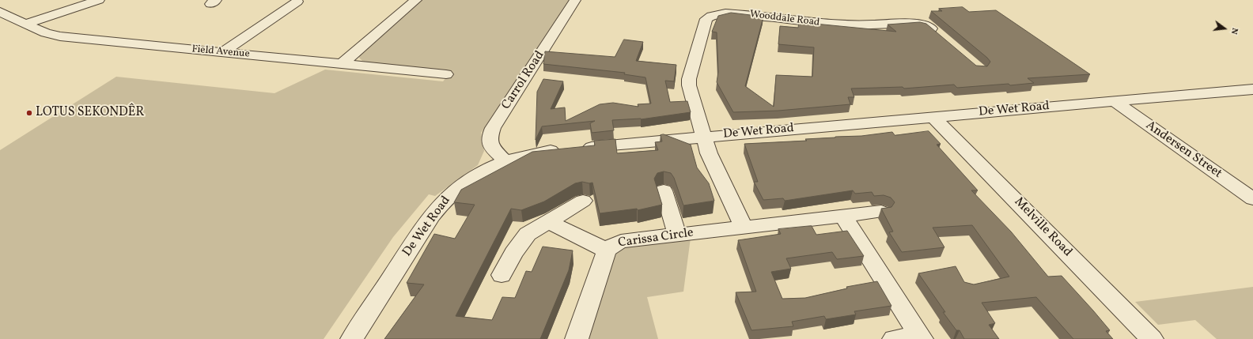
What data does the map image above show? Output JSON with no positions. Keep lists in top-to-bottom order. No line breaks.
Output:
{"streets":{"street":["Wooddale Road","Field Avenue","Carrol Road","De Wet Road","Andersen Street","Melville Road","Carissa Circle"]},"crossings":[["Wooddale Road","De Wet Road"],["Carrol Road","De Wet Road"],["De Wet Road","Andersen Street"],["De Wet Road","Melville Road"]],"places":["LOTUS SEKONDÊR"],"north":"right"}
